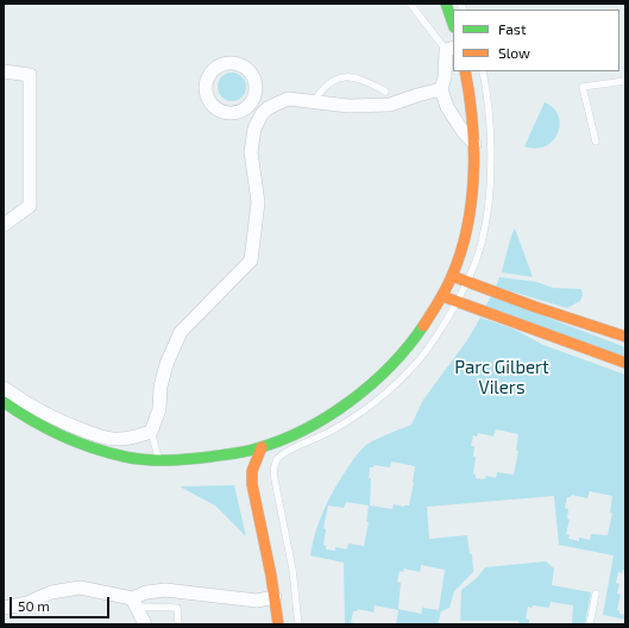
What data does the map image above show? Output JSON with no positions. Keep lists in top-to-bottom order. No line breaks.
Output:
{"parks":["Parc Gilbert Vilers"],"legend":["Fast","Slow"],"scale_bar":"50 m"}
